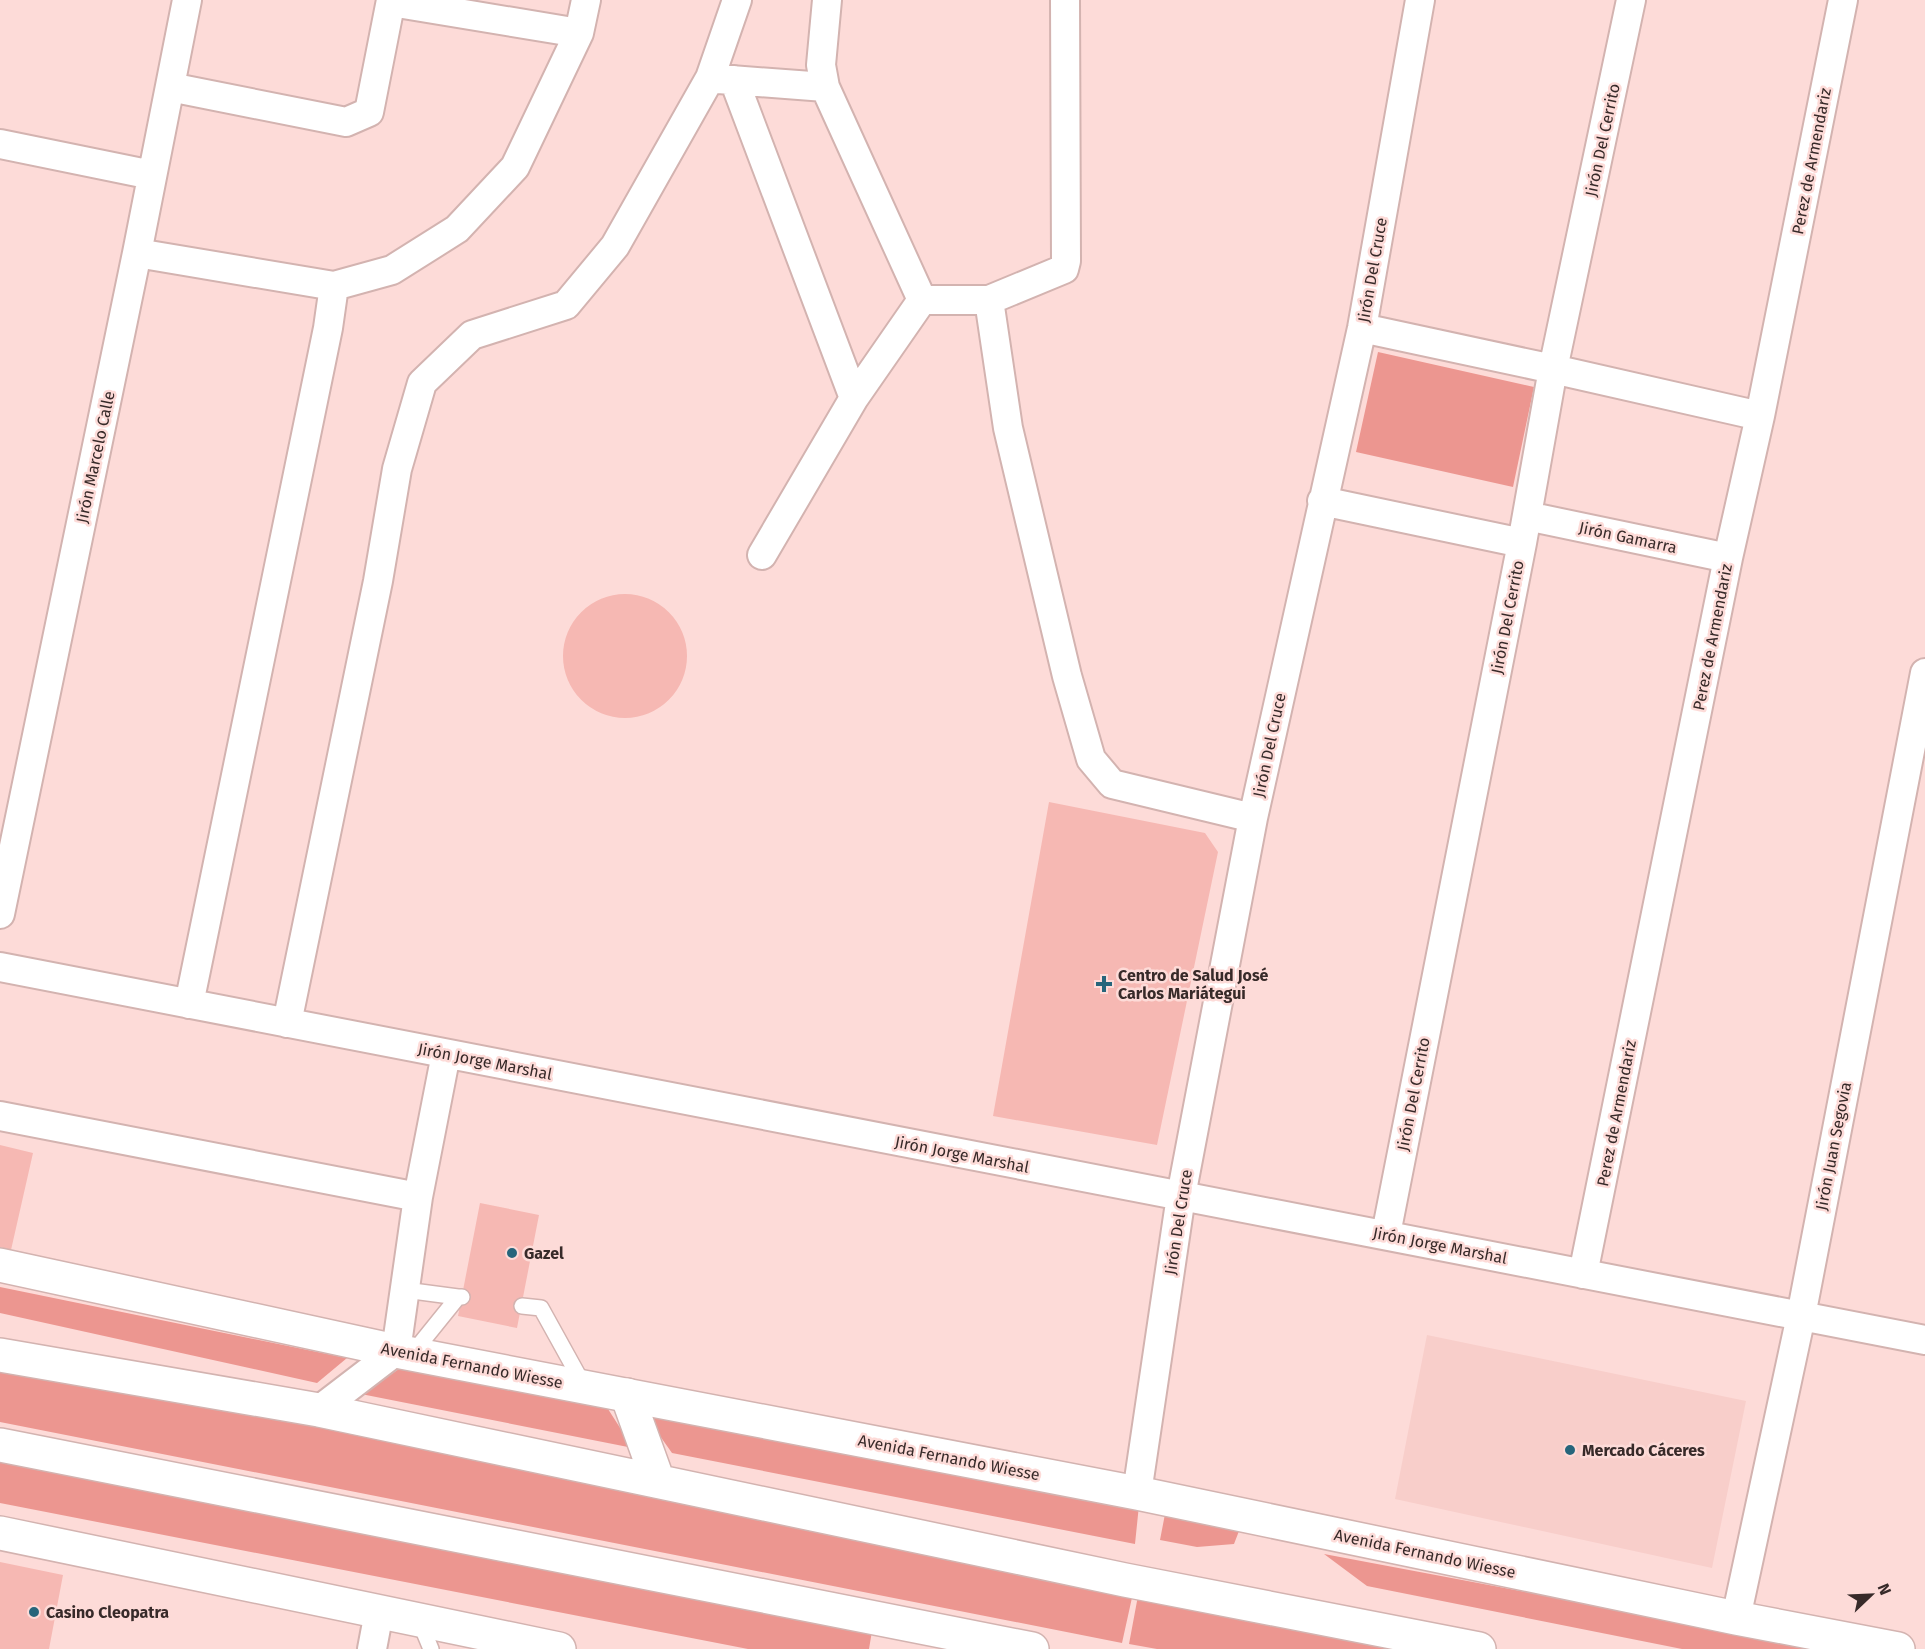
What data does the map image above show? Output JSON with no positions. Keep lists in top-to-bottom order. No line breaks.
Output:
{"streets":{"main road":["Avenida Fernando Wiesse"],"street":["Jirón Del Cerrito","Perez de Armendariz","Jirón Del Cruce","Jirón Marcelo Calle","Jirón Gamarra","Jirón Jorge Marshal","Jirón Juan Segovia"]},"crossings":[["Jirón Del Cerrito","Jirón Gamarra"],["Jirón Del Cerrito","Jirón Jorge Marshal"],["Perez de Armendariz","Jirón Gamarra"],["Perez de Armendariz","Jirón Jorge Marshal"],["Jirón Del Cruce","Jirón Gamarra"],["Jirón Del Cruce","Jirón Jorge Marshal"],["Jirón Del Cruce","Avenida Fernando Wiesse"],["Jirón Jorge Marshal","Jirón Juan Segovia"],["Jirón Juan Segovia","Avenida Fernando Wiesse"]],"places":{"health":["Centro de Salud José Carlos Mariátegui"],"other":["Gazel","Mercado Cáceres","Casino Cleopatra"]},"north":"top right"}
